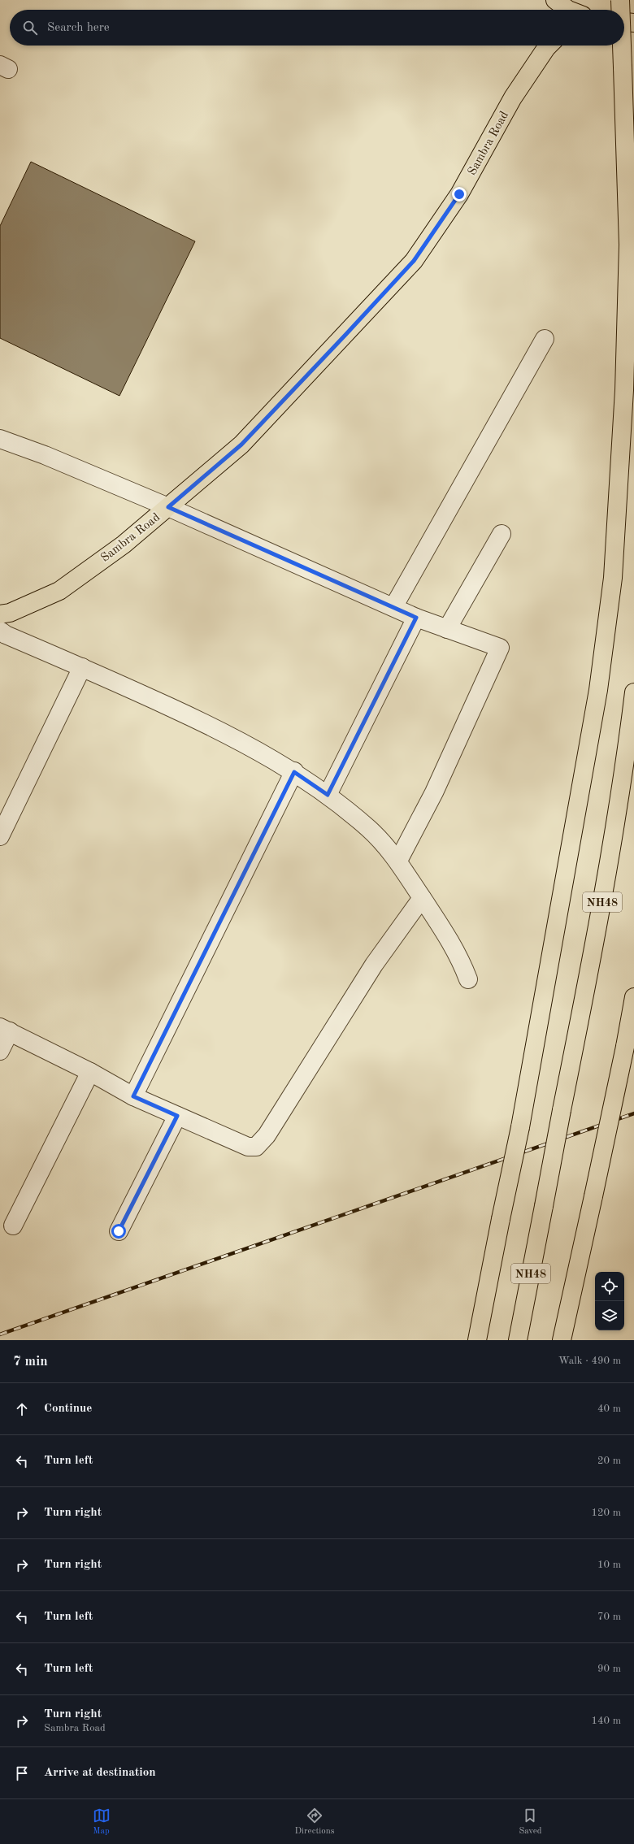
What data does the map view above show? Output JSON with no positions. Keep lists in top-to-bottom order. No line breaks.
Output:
{"streets":{"main road":["Sambra Road","NH48"]},"page":{"search":"Search here","heading":["7 min","Walk · 490 m"],"list":[["Continue","40 m"],["Turn left","20 m"],["Turn right","120 m"],["Turn right","10 m"],["Turn left","70 m"],["Turn left","90 m"],["Turn right","Sambra Road","140 m"],"Arrive at destination"],"nav":["Map","Directions","Saved"]}}
